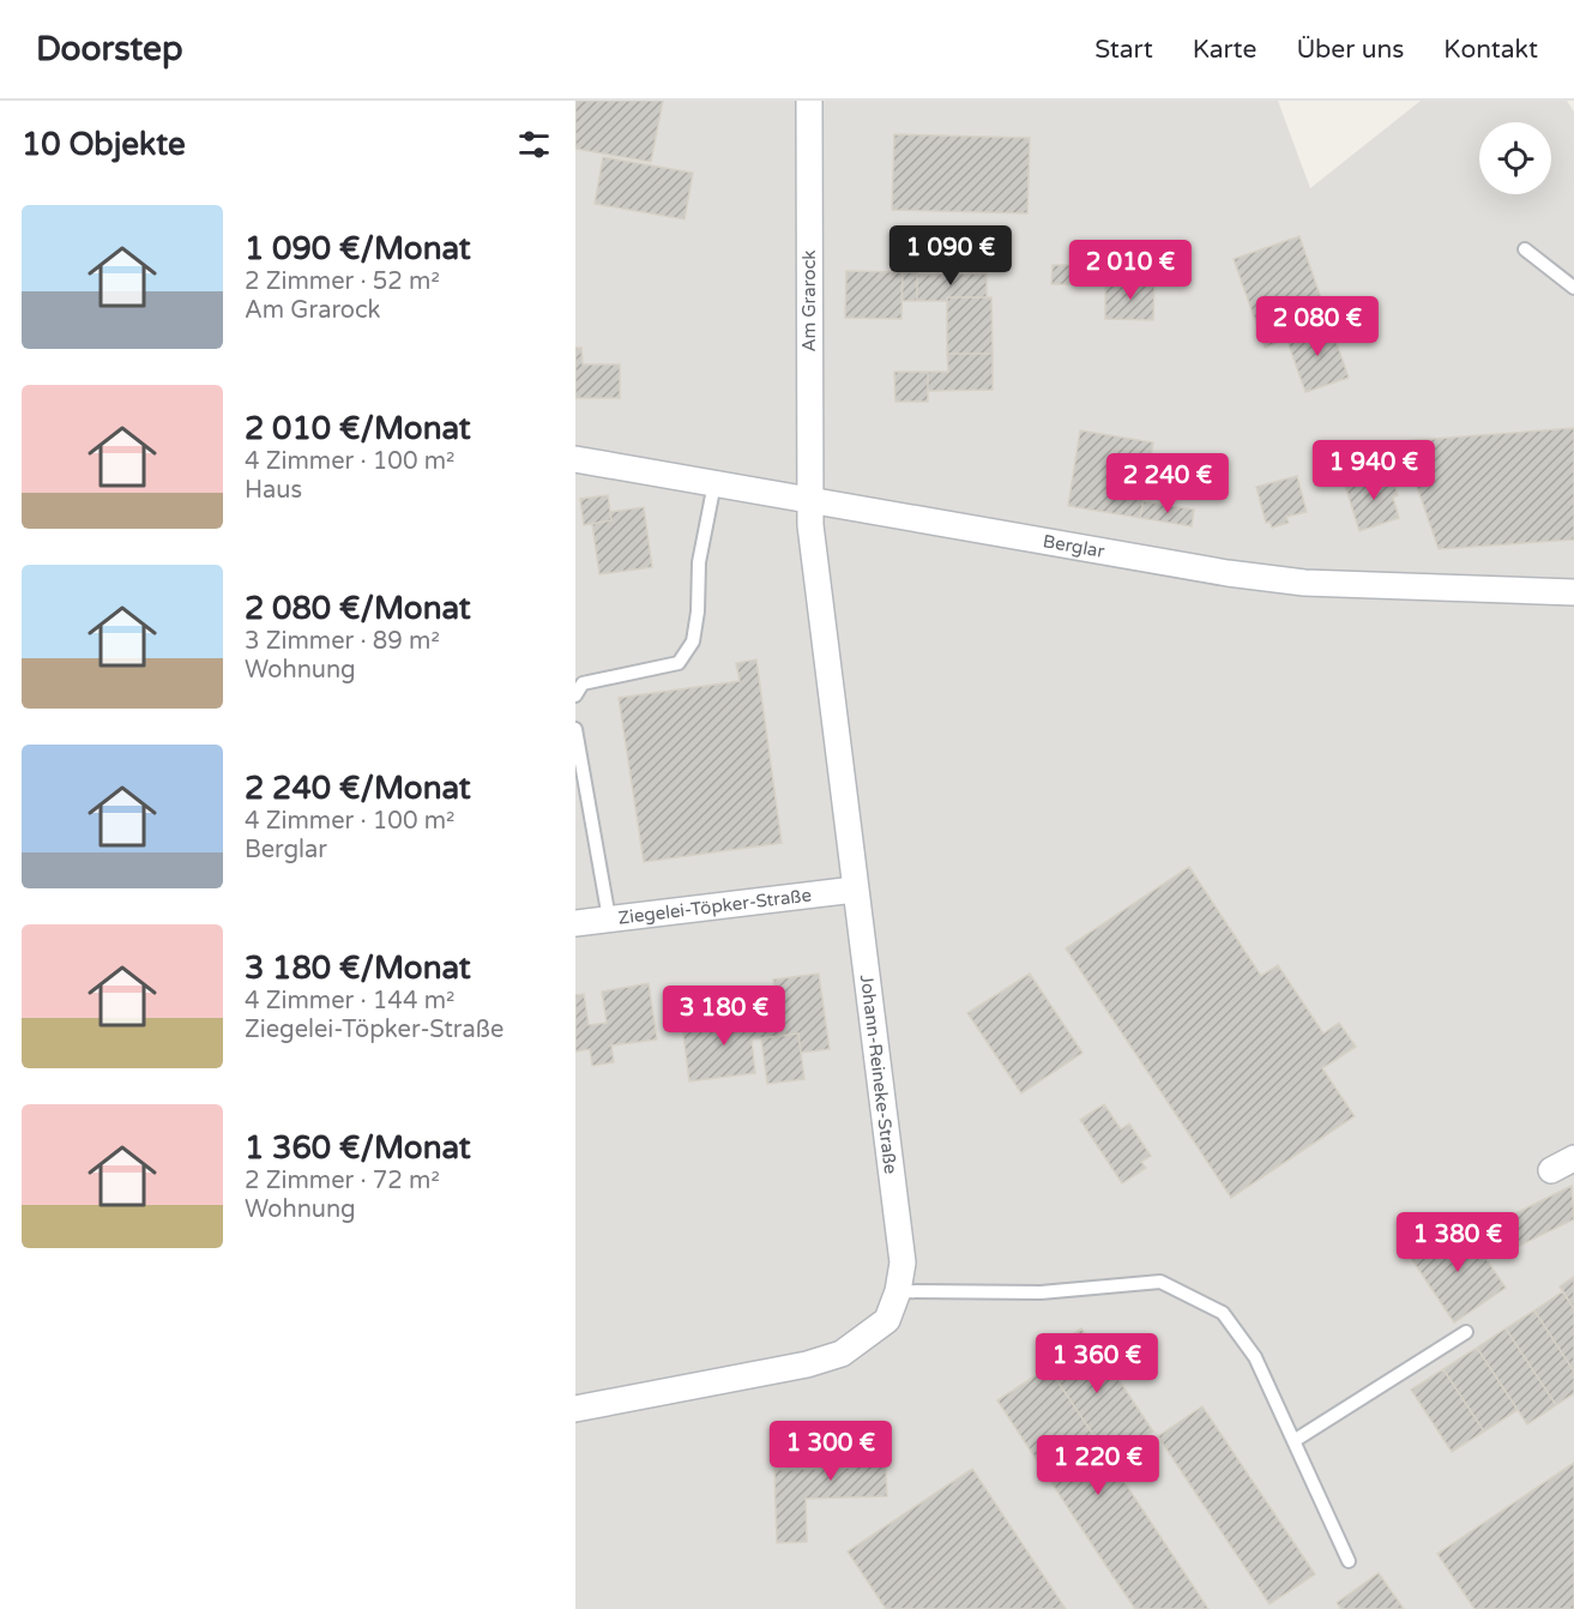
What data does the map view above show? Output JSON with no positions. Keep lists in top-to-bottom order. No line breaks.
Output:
{"streets":{"street":["Am Grarock","Berglar","Ziegelei-Töpker-Straße","Johann-Reineke-Straße"]},"crossings":[["Am Grarock","Berglar"],["Am Grarock","Johann-Reineke-Straße"],["Berglar","Johann-Reineke-Straße"],["Ziegelei-Töpker-Straße","Johann-Reineke-Straße"]],"page":{"header":"Doorstep","nav":["Start","Karte","Über uns","Kontakt"],"heading":"10 Objekte","list":[{"name":"1 090 €/Monat","note":"2 Zimmer · 52 m² · Am Grarock"},{"name":"2 010 €/Monat","note":"4 Zimmer · 100 m² · Haus"},{"name":"2 080 €/Monat","note":"3 Zimmer · 89 m² · Wohnung"},{"name":"2 240 €/Monat","note":"4 Zimmer · 100 m² · Berglar"},{"name":"3 180 €/Monat","note":"4 Zimmer · 144 m² · Ziegelei-Töpker-Straße"},{"name":"1 360 €/Monat","note":"2 Zimmer · 72 m² · Wohnung"}],"price":["1 090 €","2 010 €","2 080 €","1 940 €","2 240 €","3 180 €","1 380 €","1 360 €","1 300 €","1 220 €"]}}
